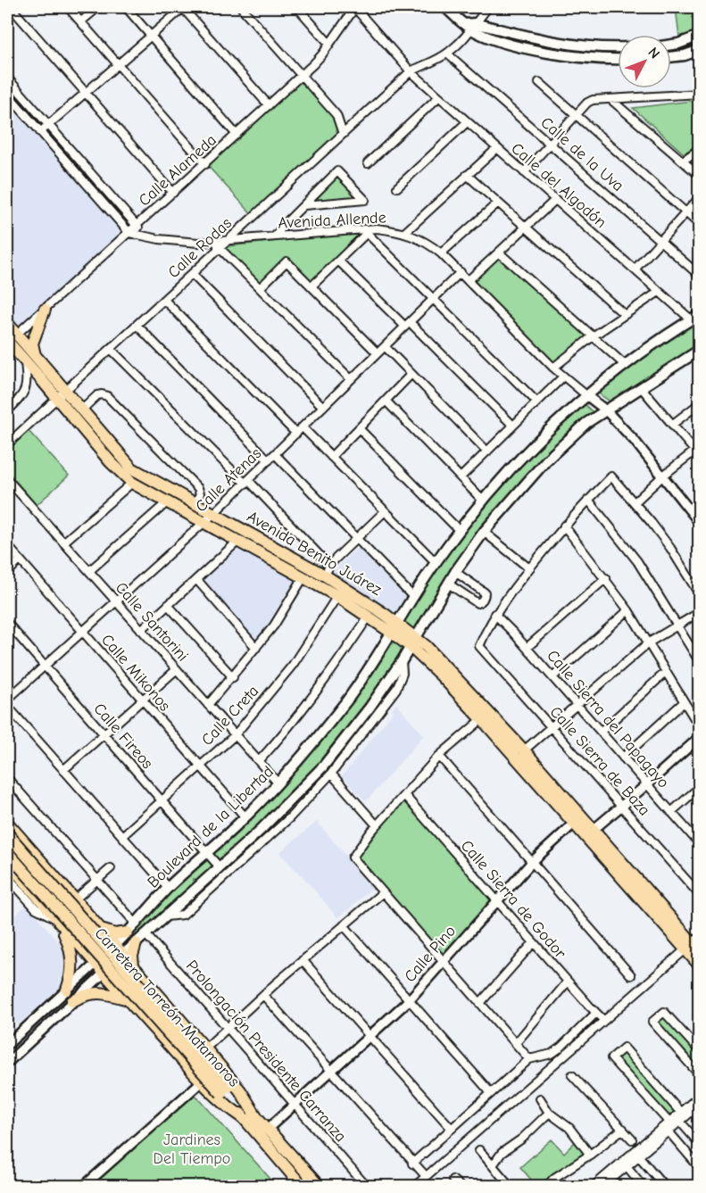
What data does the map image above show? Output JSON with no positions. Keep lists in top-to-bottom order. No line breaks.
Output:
{"streets":{"main road":["Avenida Benito Juárez","Boulevard de la Libertad","Carretera Torreón-Matamoros"],"street":["Calle de la Uva","Calle Alameda","Calle del Algodón","Avenida Allende","Calle Rodas","Calle Atenas","Calle Santorini","Calle Mikonos","Calle Creta","Calle Sierra del Papagayo","Calle Fireos","Calle Sierra de Baza","Calle Sierra de Godor","Calle Pino","Prolongación Presidente Carranza"]},"crossings":[["Calle de la Uva","Calle Rodas"],["Calle Alameda","Calle del Algodón"],["Calle Alameda","Avenida Allende"],["Calle Alameda","Avenida Benito Juárez"],["Calle del Algodón","Calle Rodas"],["Calle del Algodón","Boulevard de la Libertad"],["Avenida Allende","Calle Rodas"],["Avenida Allende","Calle Atenas"],["Avenida Allende","Boulevard de la Libertad"],["Calle Rodas","Avenida Benito Juárez"],["Calle Atenas","Avenida Benito Juárez"],["Calle Atenas","Calle Santorini"],["Calle Atenas","Calle Mikonos"],["Calle Atenas","Calle Fireos"],["Avenida Benito Juárez","Calle Creta"],["Avenida Benito Juárez","Boulevard de la Libertad"],["Avenida Benito Juárez","Calle Pino"],["Calle Santorini","Calle Creta"],["Calle Santorini","Boulevard de la Libertad"],["Calle Mikonos","Calle Creta"],["Calle Mikonos","Boulevard de la Libertad"],["Calle Creta","Calle Fireos"],["Calle Sierra del Papagayo","Calle Sierra de Baza"],["Calle Fireos","Boulevard de la Libertad"],["Boulevard de la Libertad","Prolongación Presidente Carranza"],["Calle Sierra de Godor","Calle Pino"],["Calle Pino","Prolongación Presidente Carranza"]],"parks":["Jardines Del Tiempo"],"north":"top right"}
